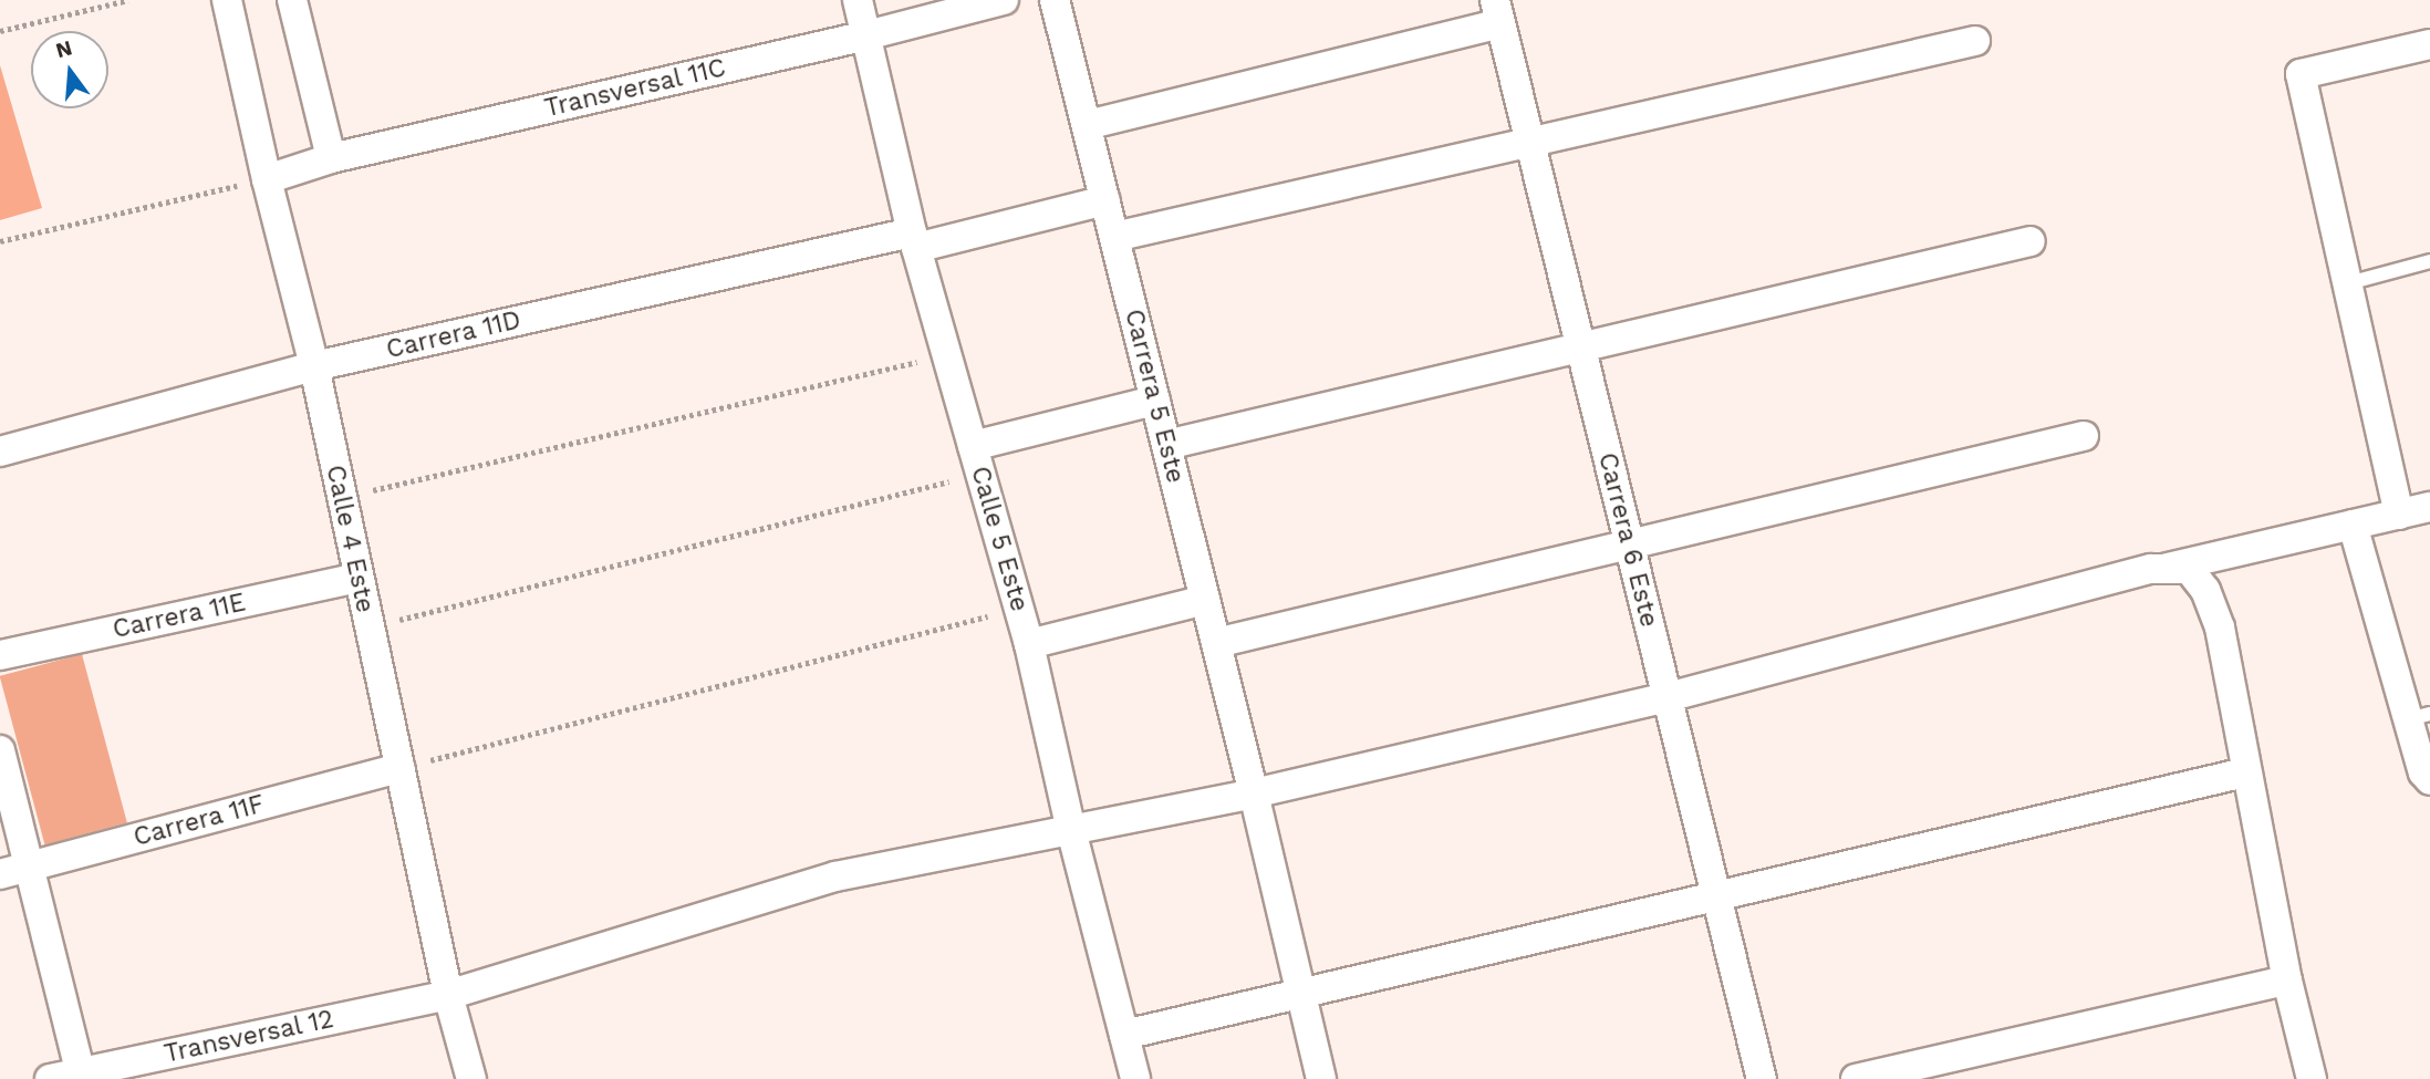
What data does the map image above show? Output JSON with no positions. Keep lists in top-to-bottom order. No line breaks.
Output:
{"streets":{"street":["Transversal 11C","Carrera 11D","Carrera 5 Este","Calle 4 Este","Calle 5 Este","Carrera 6 Este","Carrera 11E","Carrera 11F","Transversal 12"]},"crossings":[["Transversal 11C","Calle 4 Este"],["Transversal 11C","Calle 5 Este"],["Carrera 11D","Carrera 5 Este"],["Carrera 11D","Calle 4 Este"],["Carrera 11D","Calle 5 Este"],["Carrera 5 Este","Transversal 12"],["Calle 4 Este","Carrera 11E"],["Calle 4 Este","Carrera 11F"],["Calle 4 Este","Transversal 12"],["Calle 5 Este","Transversal 12"],["Carrera 6 Este","Transversal 12"]],"north":"top"}
